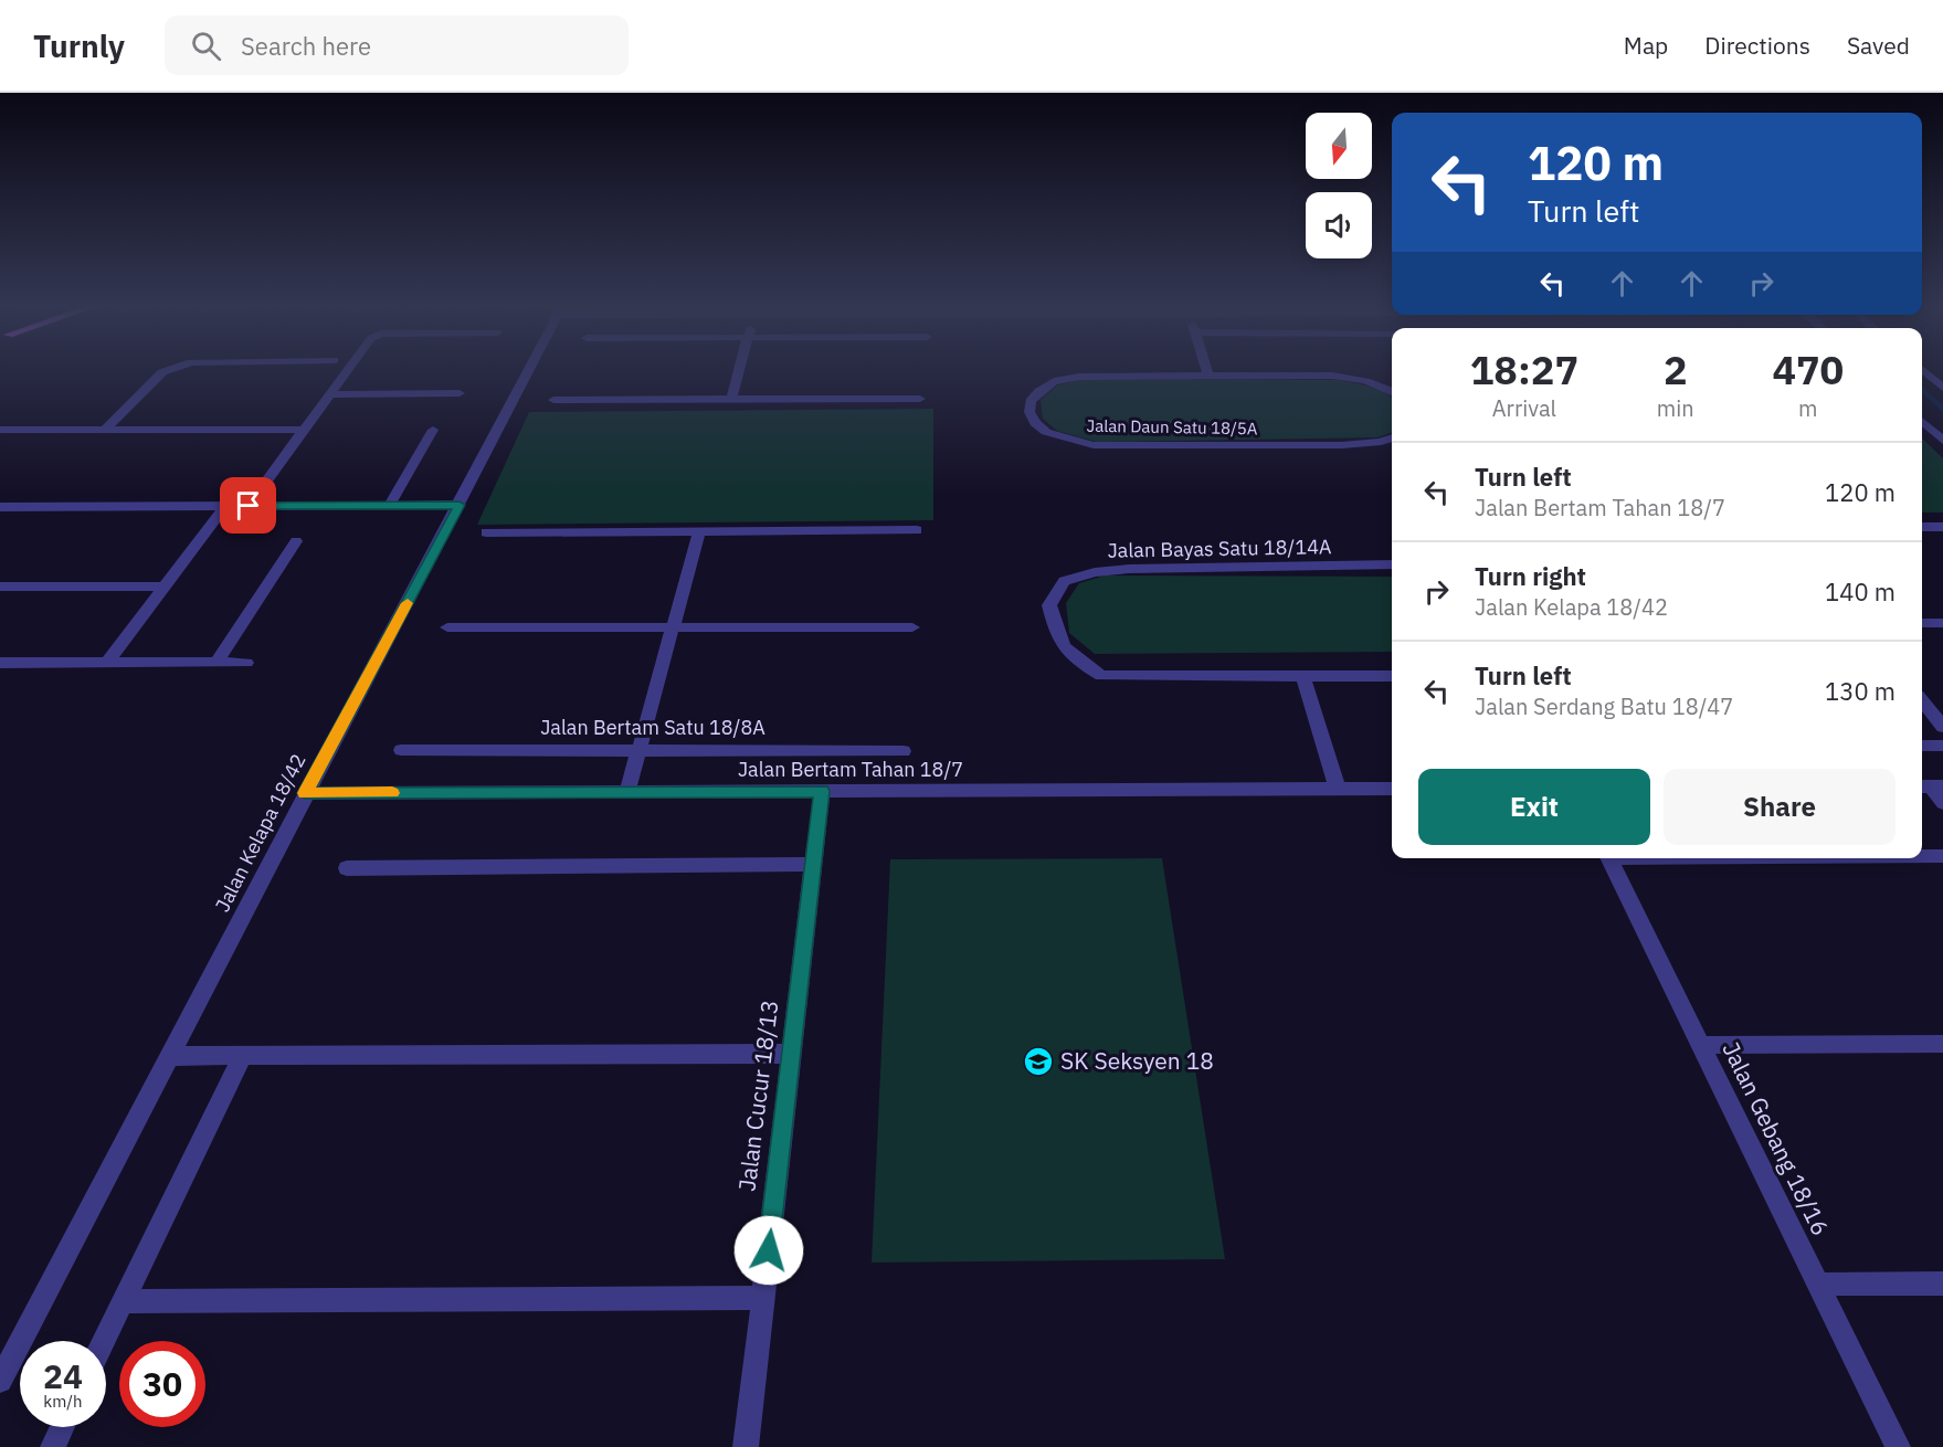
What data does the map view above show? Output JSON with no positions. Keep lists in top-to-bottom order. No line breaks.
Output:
{"streets":{"street":["Jalan Daun Satu 18/5A","Jalan Bayas Satu 18/14A","Jalan Bertam Satu 18/8A","Jalan Bertam Tahan 18/7","Jalan Kelapa 18/42","Jalan Cucur 18/13","Jalan Gebang 18/16"]},"crossings":[["Jalan Bertam Tahan 18/7","Jalan Kelapa 18/42"],["Jalan Bertam Tahan 18/7","Jalan Cucur 18/13"]],"places":{"school or university":["SK Seksyen 18"]},"north":"bottom","page":{"header":"Turnly","search":"Search here","nav":["Map","Directions","Saved"],"turn":["120 m","Turn left"],"eta":["18:27","Arrival","2","min","470","m"],"list":[{"name":"Turn left","note":"Jalan Bertam Tahan 18/7","value":"120 m"},{"name":"Turn right","note":"Jalan Kelapa 18/42","value":"140 m"},{"name":"Turn left","note":"Jalan Serdang Batu 18/47","value":"130 m"}],"buttons":["Exit","Share"],"speed":"24 km/h","limit":"30"}}
